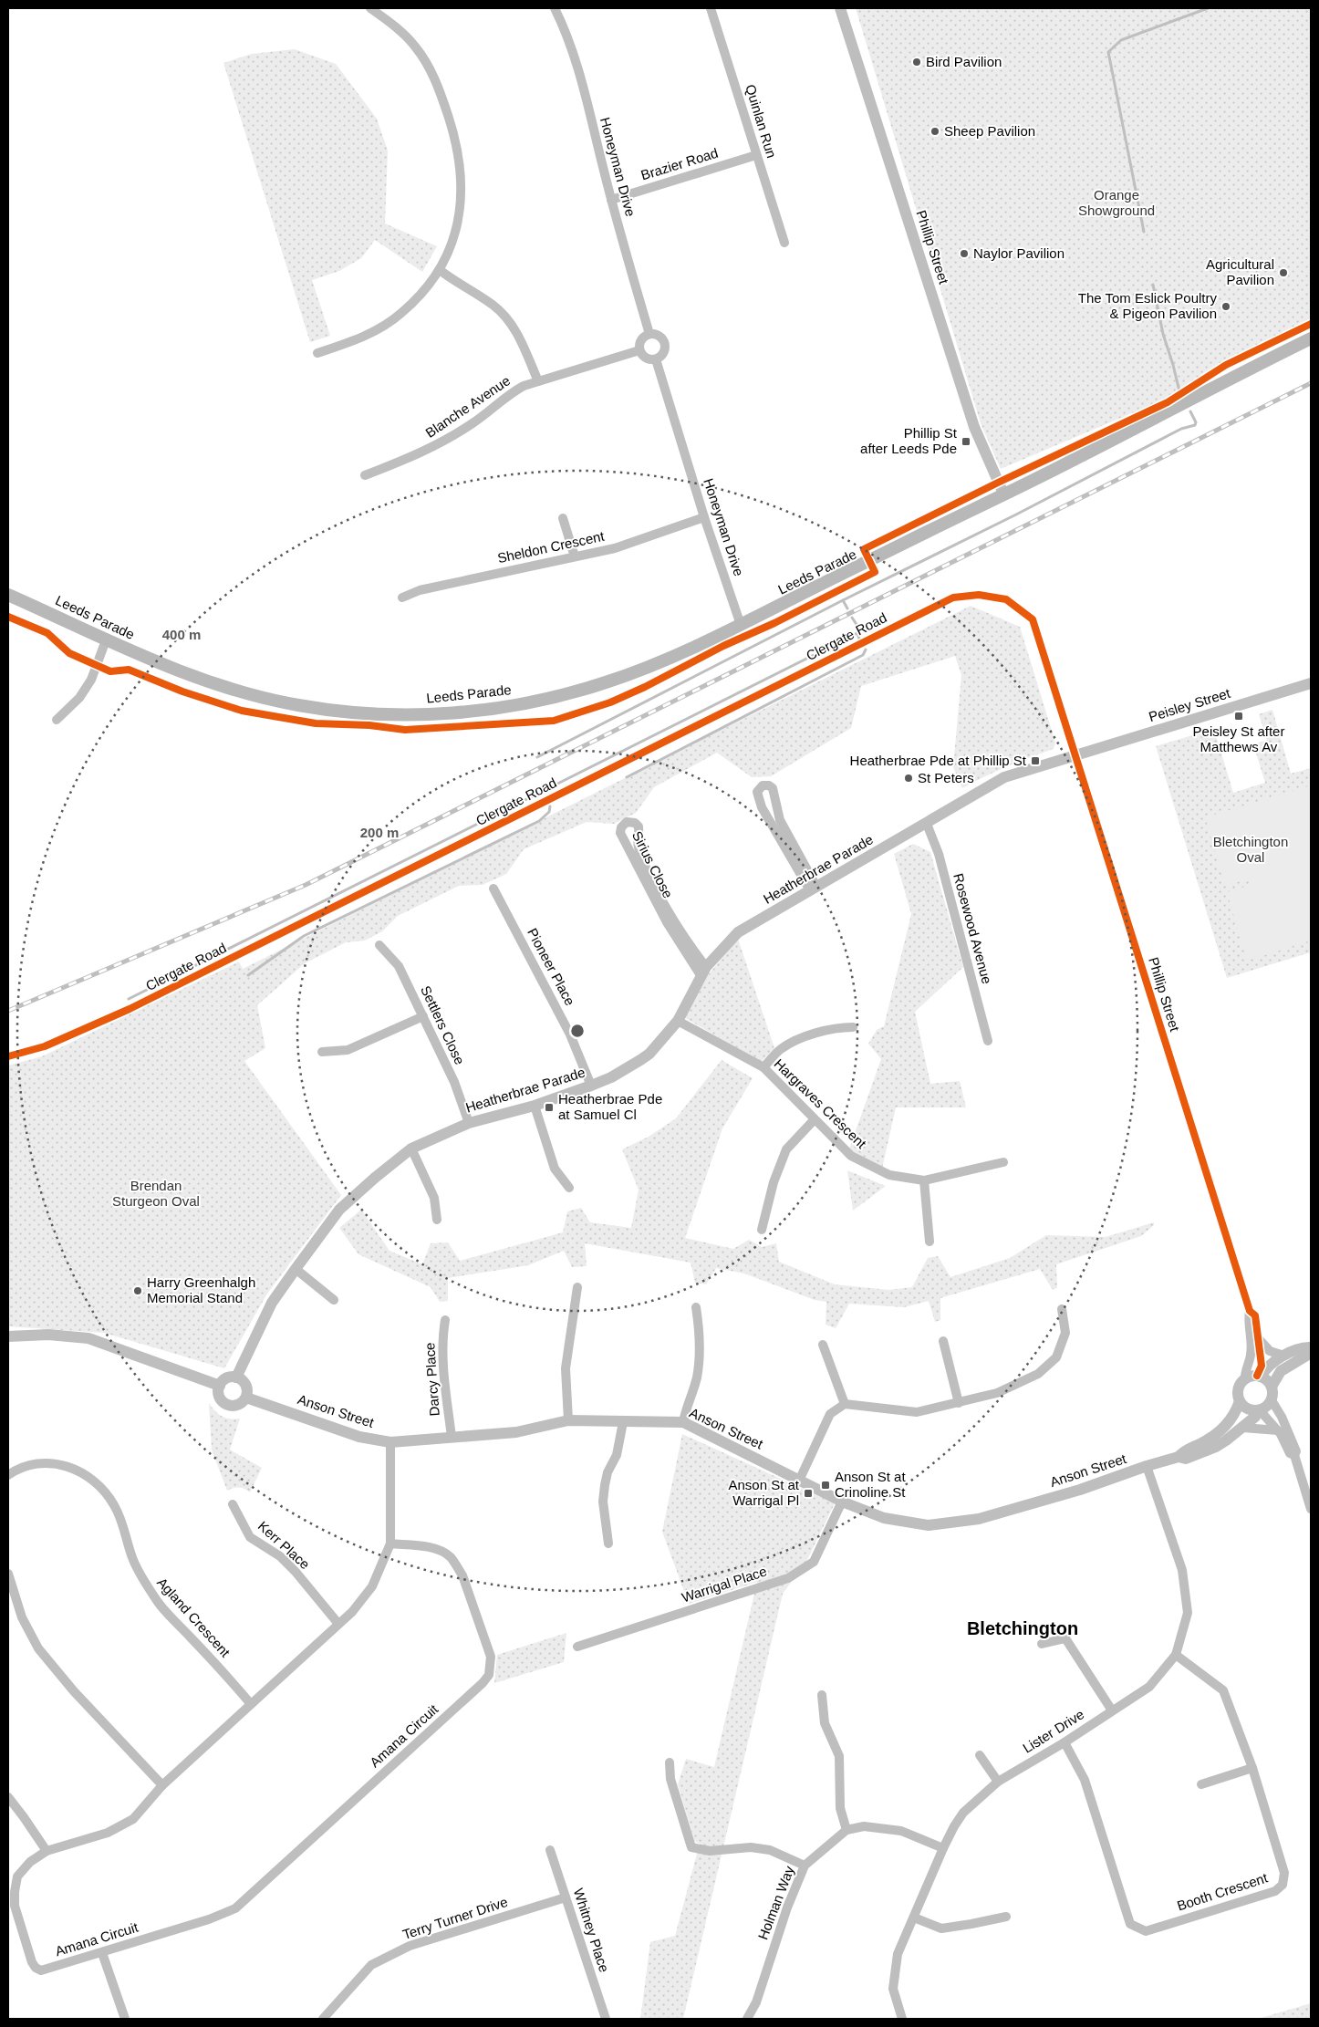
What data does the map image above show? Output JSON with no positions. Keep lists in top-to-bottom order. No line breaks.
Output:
{"streets":{"main road":["Leeds Parade"],"street":["Quinlan Run","Brazier Road","Honeyman Drive","Phillip Street","Blanche Avenue","Sheldon Crescent","Clergate Road","Peisley Street","Sirius Close","Heatherbrae Parade","Rosewood Avenue","Pioneer Place","Settlers Close","Hargraves Crescent","Darcy Place","Anson Street","Kerr Place","Warrigal Place","Agland Crescent","Lister Drive","Amana Circuit","Booth Crescent","Holman Way","Terry Turner Drive","Whitney Place"]},"crossings":[["Quinlan Run","Brazier Road"],["Brazier Road","Honeyman Drive"],["Honeyman Drive","Blanche Avenue"],["Honeyman Drive","Sheldon Crescent"],["Honeyman Drive","Leeds Parade"],["Phillip Street","Leeds Parade"],["Phillip Street","Clergate Road"],["Phillip Street","Peisley Street"],["Phillip Street","Heatherbrae Parade"],["Phillip Street","Anson Street"],["Peisley Street","Heatherbrae Parade"],["Sirius Close","Heatherbrae Parade"],["Heatherbrae Parade","Rosewood Avenue"],["Heatherbrae Parade","Pioneer Place"],["Heatherbrae Parade","Settlers Close"],["Heatherbrae Parade","Hargraves Crescent"],["Heatherbrae Parade","Anson Street"],["Darcy Place","Anson Street"],["Anson Street","Warrigal Place"],["Anson Street","Lister Drive"],["Anson Street","Amana Circuit"],["Kerr Place","Amana Circuit"],["Agland Crescent","Amana Circuit"],["Lister Drive","Booth Crescent"],["Terry Turner Drive","Whitney Place"]],"districts":["Bletchington"],"parks":["Orange Showground","Bletchington Oval","Brendan Sturgeon Oval"],"places":{"other":["Bird Pavilion","Sheep Pavilion","Naylor Pavilion","Agricultural Pavilion","The Tom Eslick Poultry & Pigeon Pavilion","St Peters","Harry Greenhalgh Memorial Stand"],"transit":["Phillip St after Leeds Pde","Peisley St after Matthews Av","Heatherbrae Pde at Phillip St","Heatherbrae Pde at Samuel Cl","Anson St at Crinoline St","Anson St at Warrigal Pl"]},"rings":["400 m","200 m"]}
